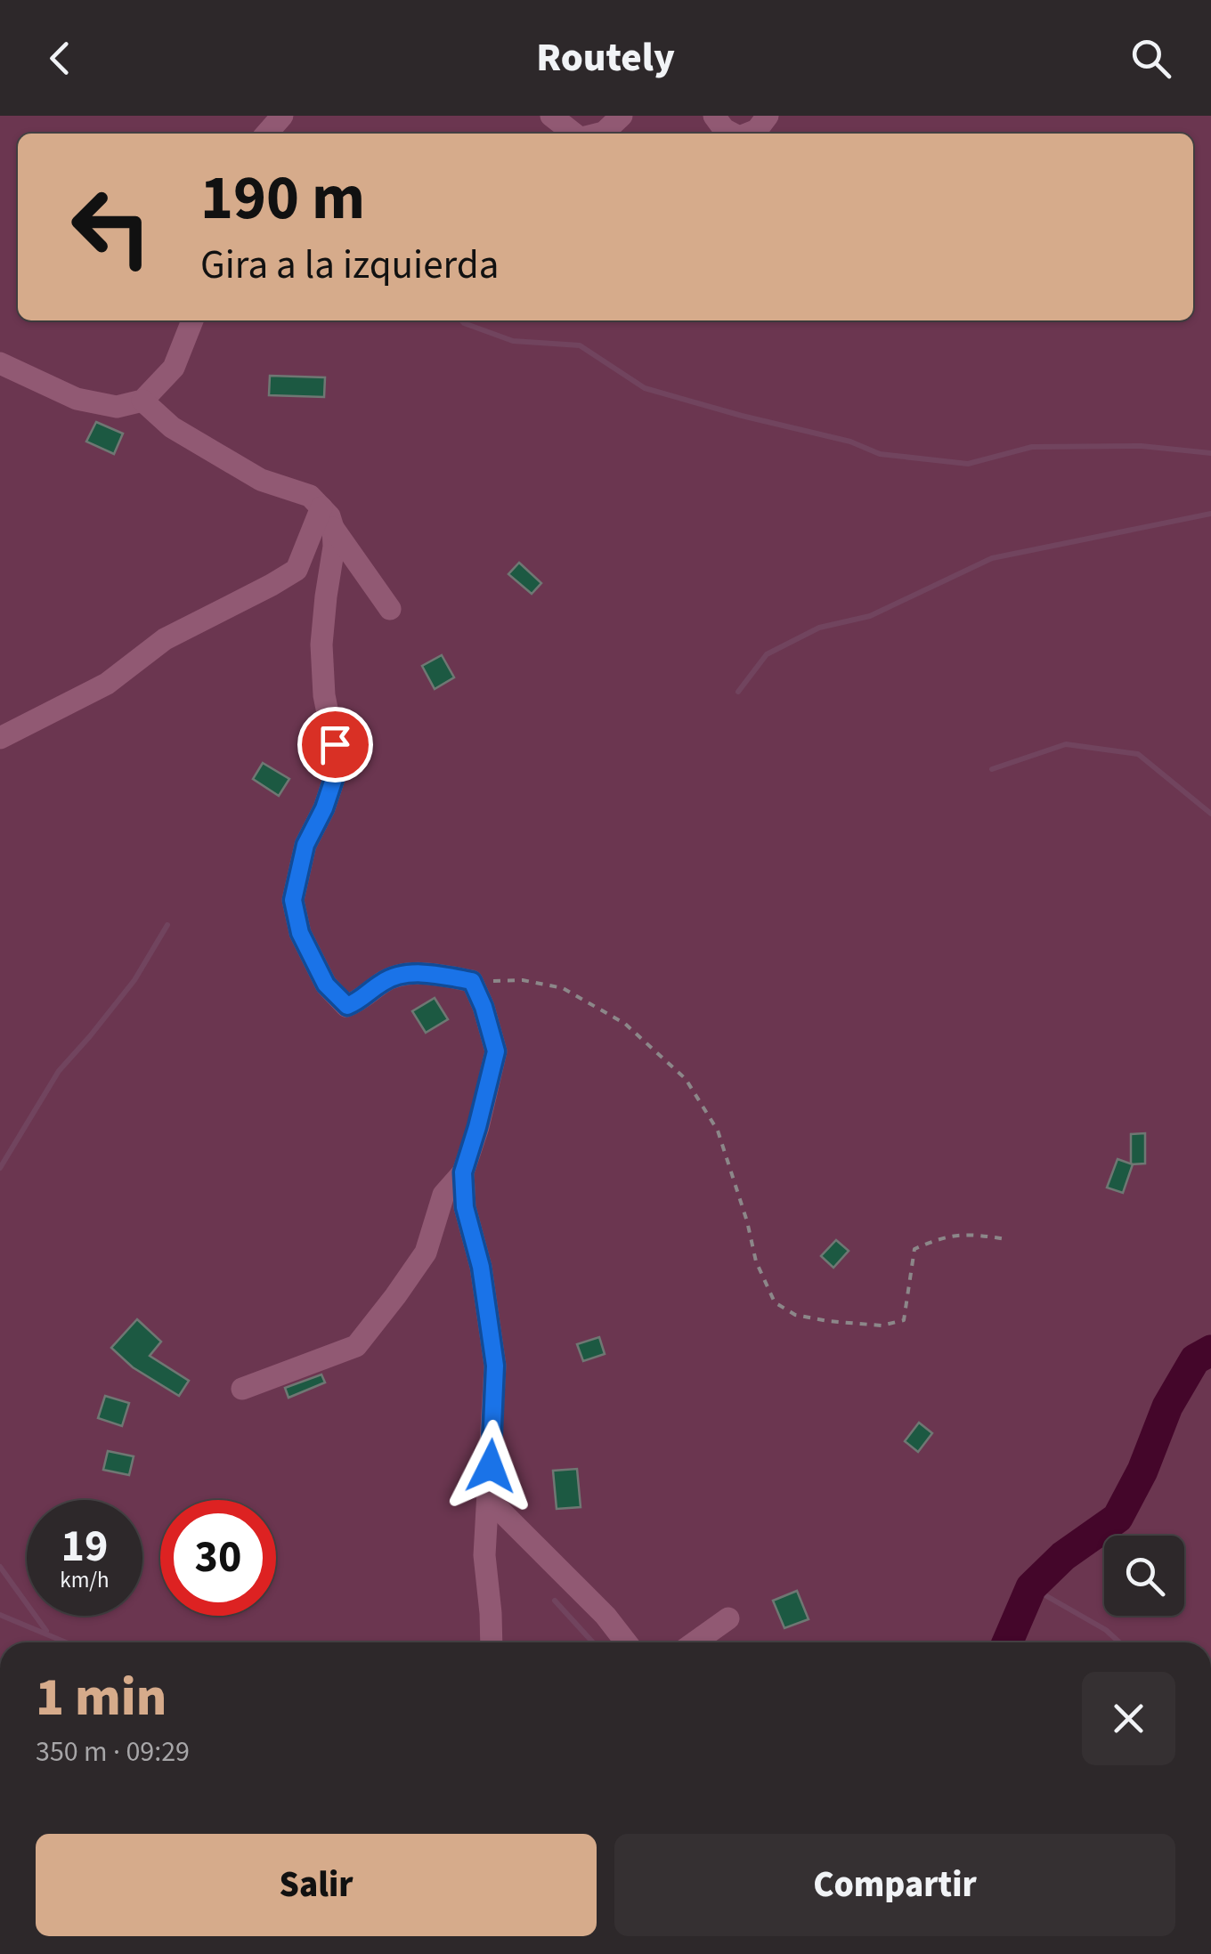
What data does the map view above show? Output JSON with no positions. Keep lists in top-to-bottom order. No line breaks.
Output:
{"page":{"header":"Routely","turn":["190 m","Gira a la izquierda"],"speed":"19 km/h","limit":"30","heading":["1 min","350 m · 09:29"],"buttons":["Salir","Compartir"]}}
